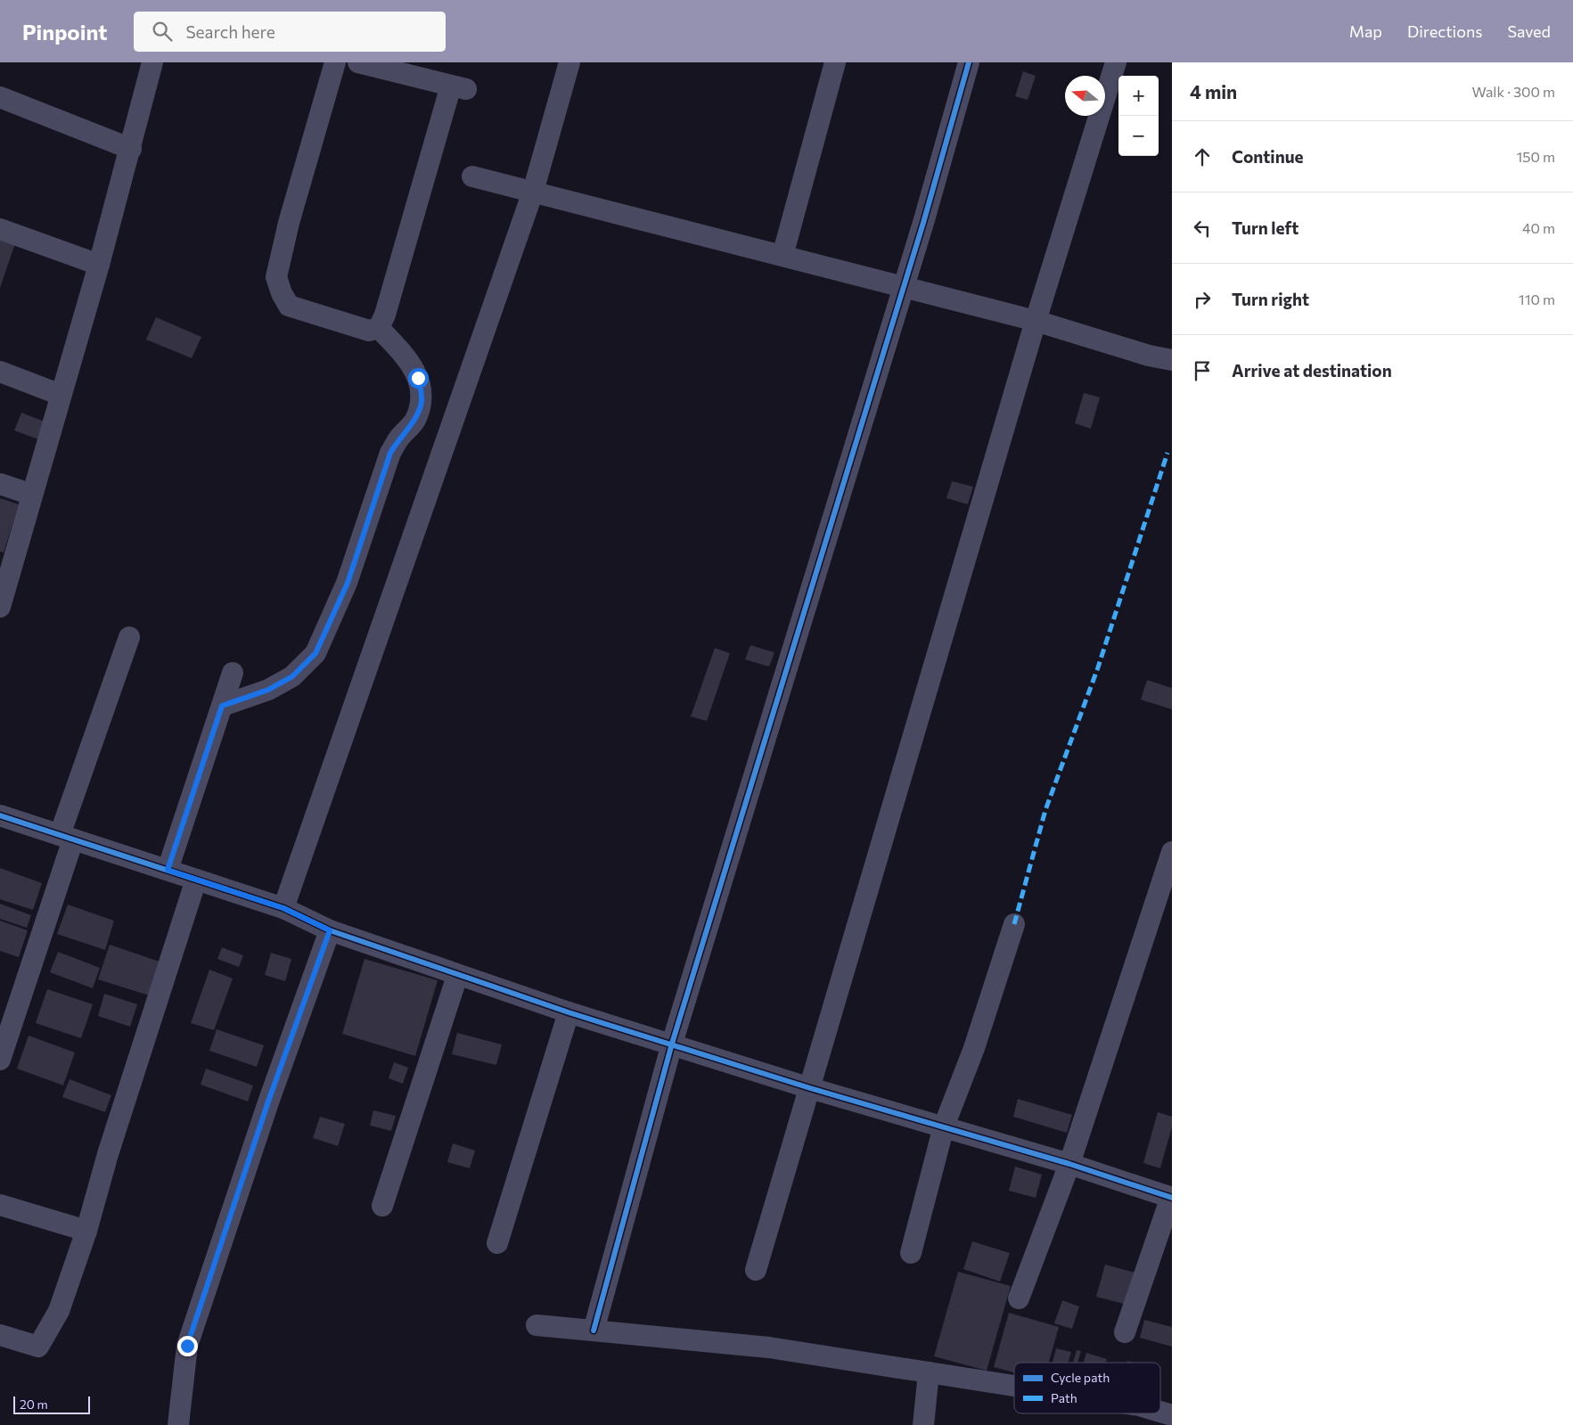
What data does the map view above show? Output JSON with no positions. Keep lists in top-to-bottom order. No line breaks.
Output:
{"legend":["Cycle path","Path"],"scale_bar":"20 m","north":"left","page":{"header":"Pinpoint","search":"Search here","nav":["Map","Directions","Saved"],"heading":["4 min","Walk · 300 m"],"map_buttons":["+","−"],"list":[["Continue","150 m"],["Turn left","40 m"],["Turn right","110 m"],"Arrive at destination"],"scale":"20 m"}}
